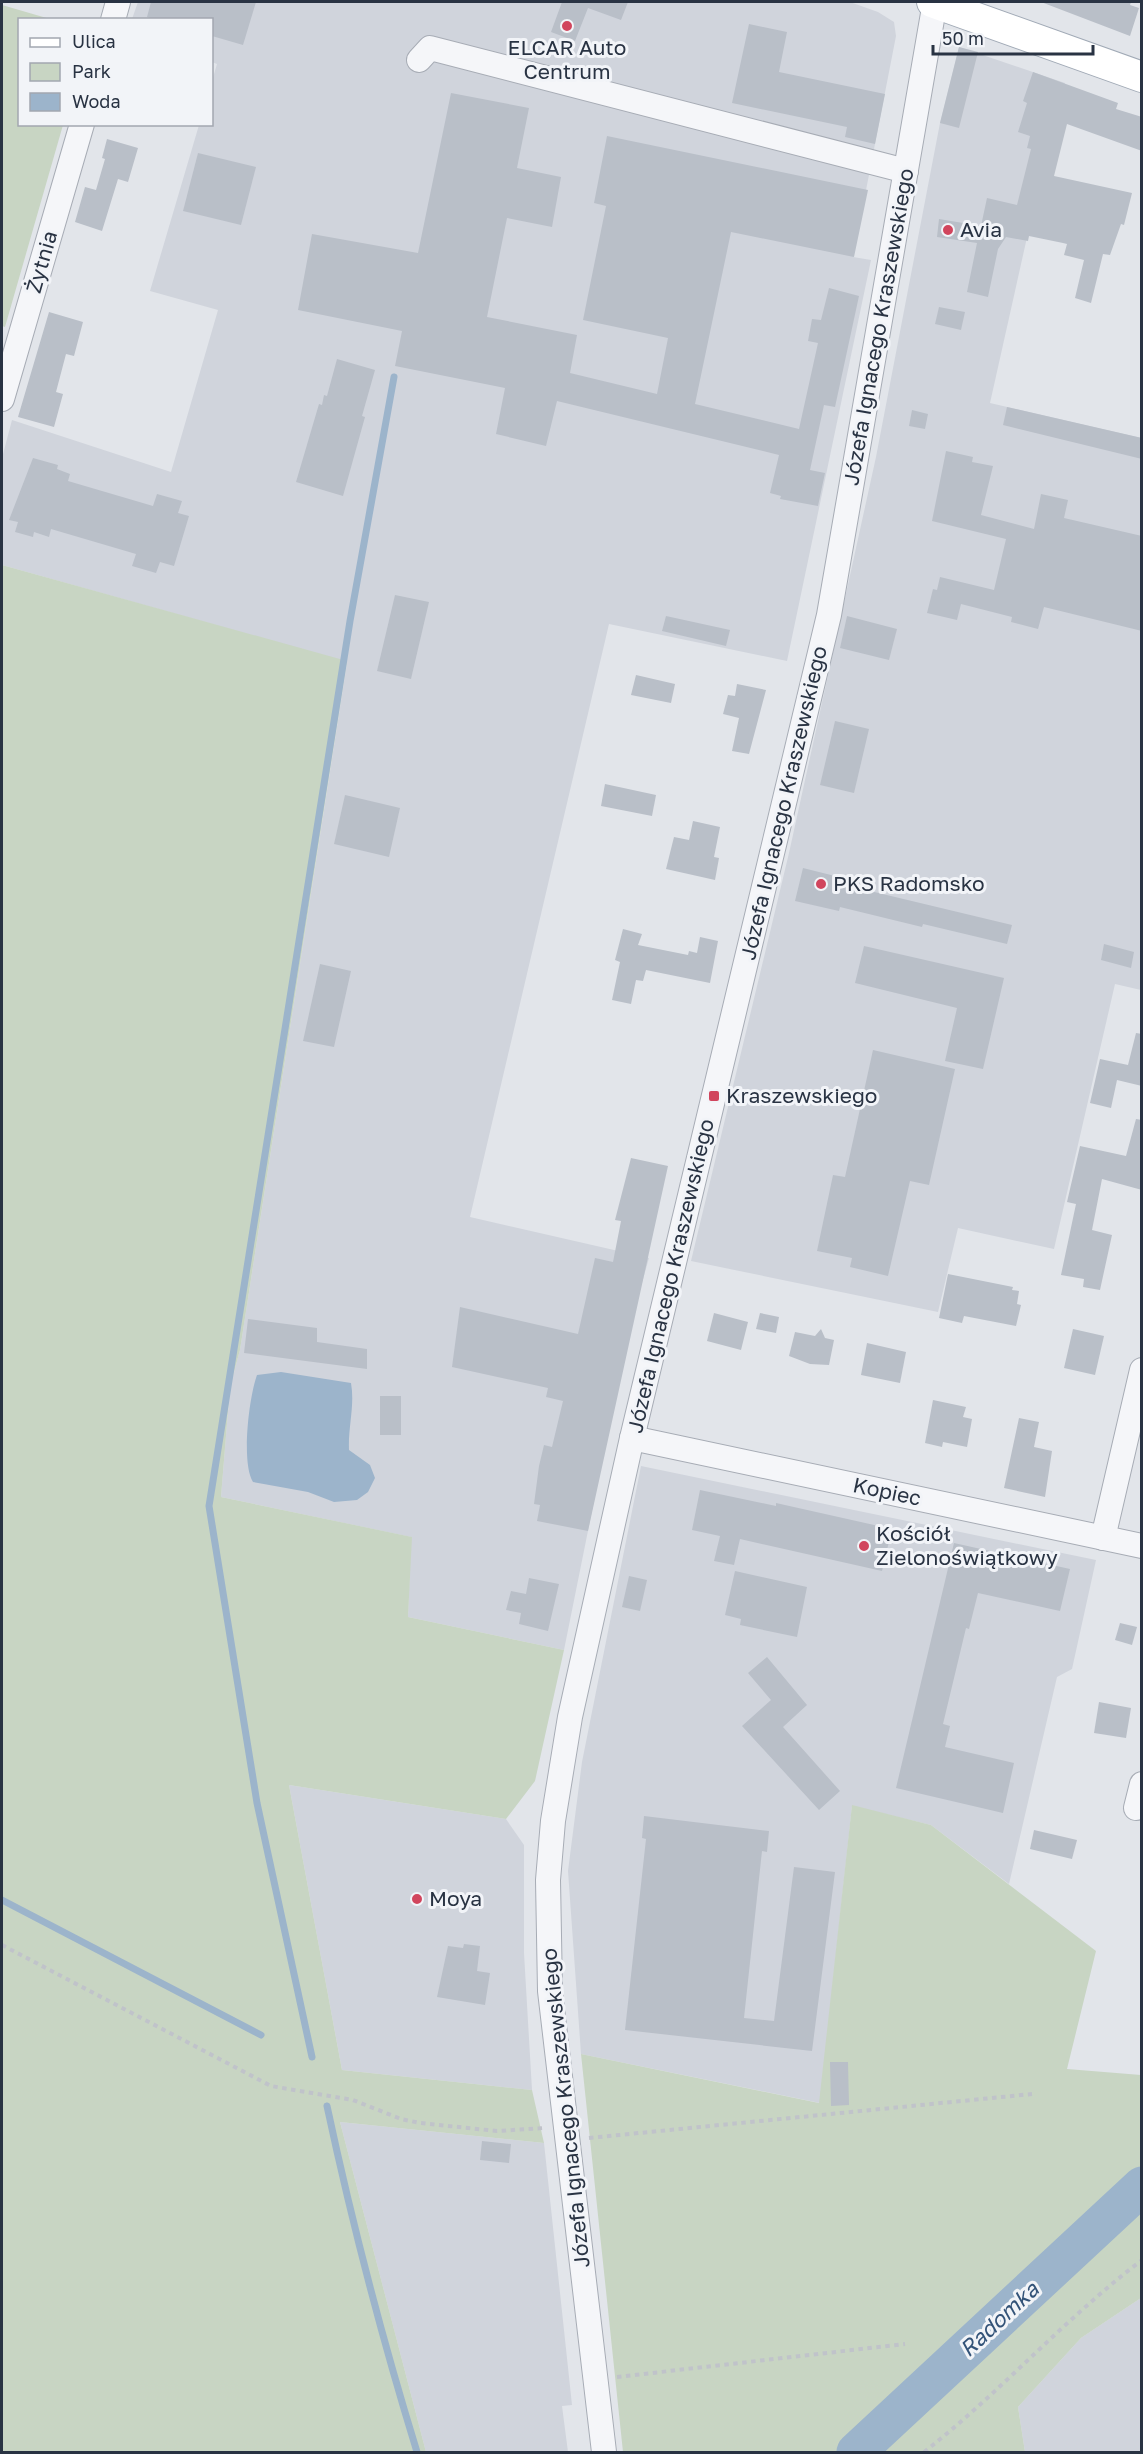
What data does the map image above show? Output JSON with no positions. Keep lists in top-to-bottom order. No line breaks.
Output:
{"streets":{"street":["Żytnia","Józefa Ignacego Kraszewskiego","Kopiec"]},"crossings":[["Józefa Ignacego Kraszewskiego","Kopiec"]],"water":["Radomka"],"places":{"other":["ELCAR Auto Centrum","Avia","PKS Radomsko","Kościół Zielonoświątkowy","Moya"],"transit":["Kraszewskiego"]},"legend":["Ulica","Park","Woda"],"scale_bar":"50 m"}
